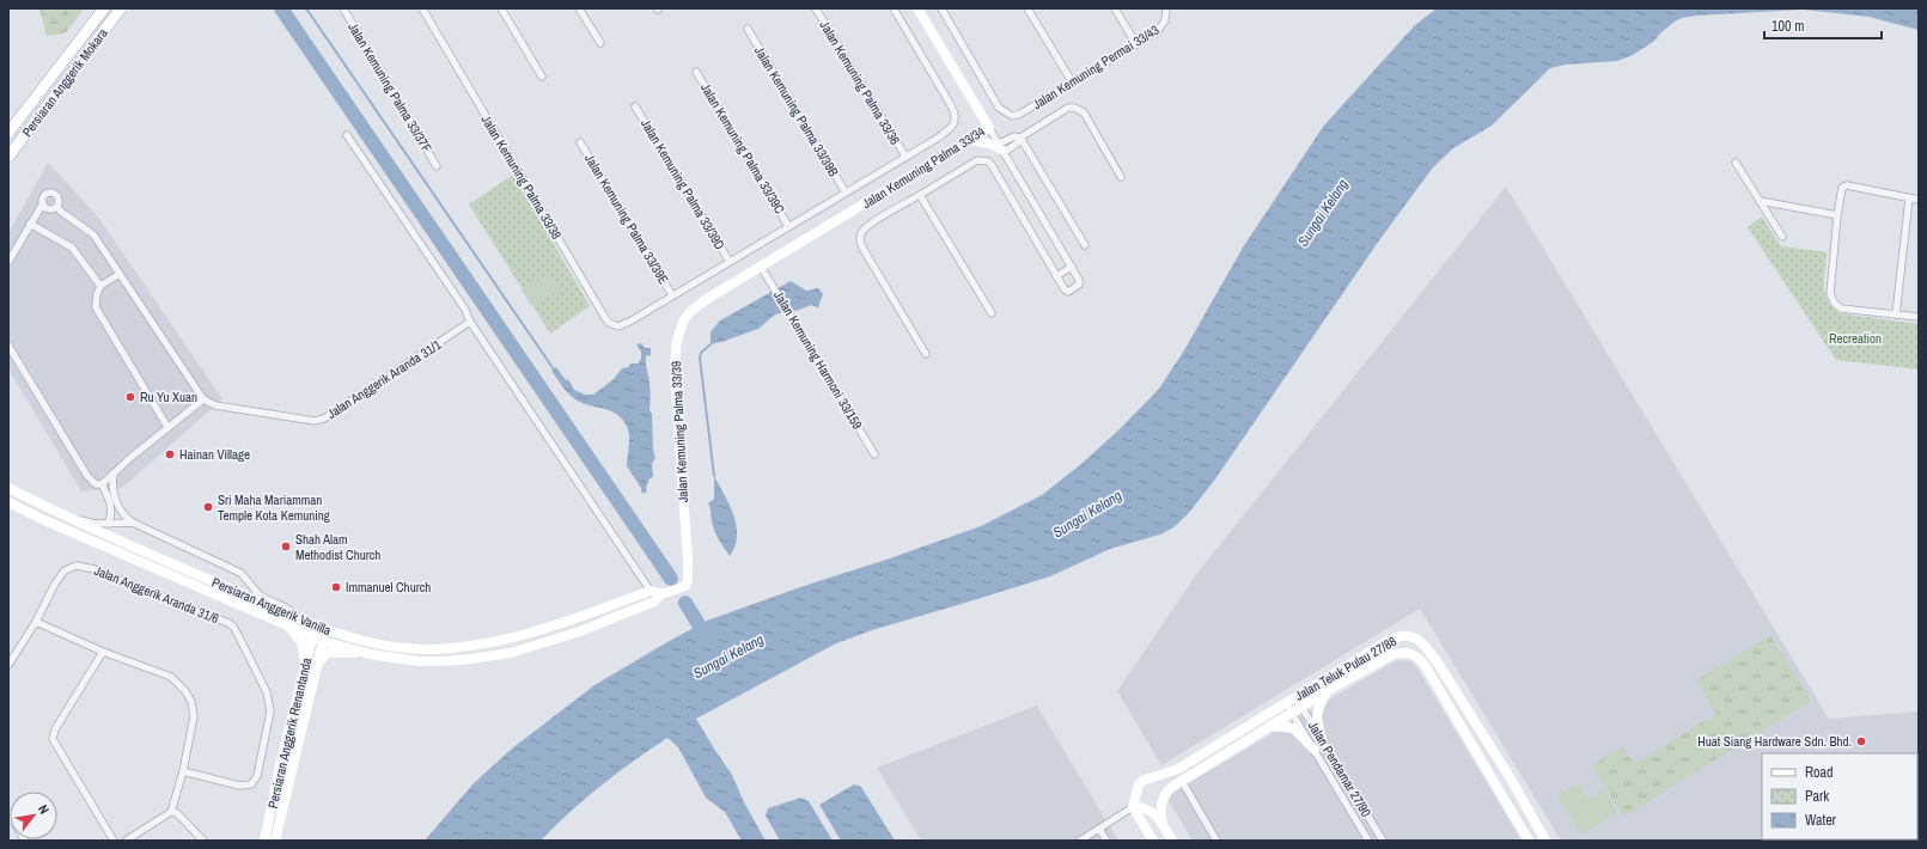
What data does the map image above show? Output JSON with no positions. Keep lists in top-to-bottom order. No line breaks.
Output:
{"streets":{"main road":["Persiaran Anggerik Mokara","Jalan Kemuning Palma 33/34","Jalan Kemuning Palma 33/39","Persiaran Anggerik Vanilla","Jalan Teluk Pulau 27/88","Persiaran Anggerik Renantanda"],"street":["Jalan Kemuning Permai 33/43","Jalan Kemuning Palma 33/36","Jalan Kemuning Palma 33/37F","Jalan Kemuning Palma 33/39B","Jalan Kemuning Palma 33/39C","Jalan Kemuning Palma 33/38","Jalan Kemuning Palma 33/39D","Jalan Kemuning Palma 33/39E","Jalan Kemuning Harmoni 33/159","Jalan Anggerik Aranda 31/1","Jalan Anggerik Aranda 31/6","Jalan Pendamar 27/90"]},"crossings":[["Jalan Kemuning Palma 33/34","Jalan Kemuning Palma 33/39"],["Jalan Kemuning Palma 33/38","Jalan Kemuning Palma 33/39E"],["Jalan Kemuning Harmoni 33/159","Jalan Kemuning Palma 33/39"],["Persiaran Anggerik Vanilla","Persiaran Anggerik Renantanda"],["Jalan Teluk Pulau 27/88","Jalan Pendamar 27/90"]],"water":["Sungai Kelang"],"parks":["Recreation"],"places":["Ru Yu Xuan","Hainan Village","Sri Maha Mariamman Temple Kota Kemuning","Shah Alam Methodist Church","Immanuel Church","Huat Siang Hardware Sdn. Bhd."],"legend":["Road","Park","Water"],"scale_bar":"100 m","north":"top right"}
